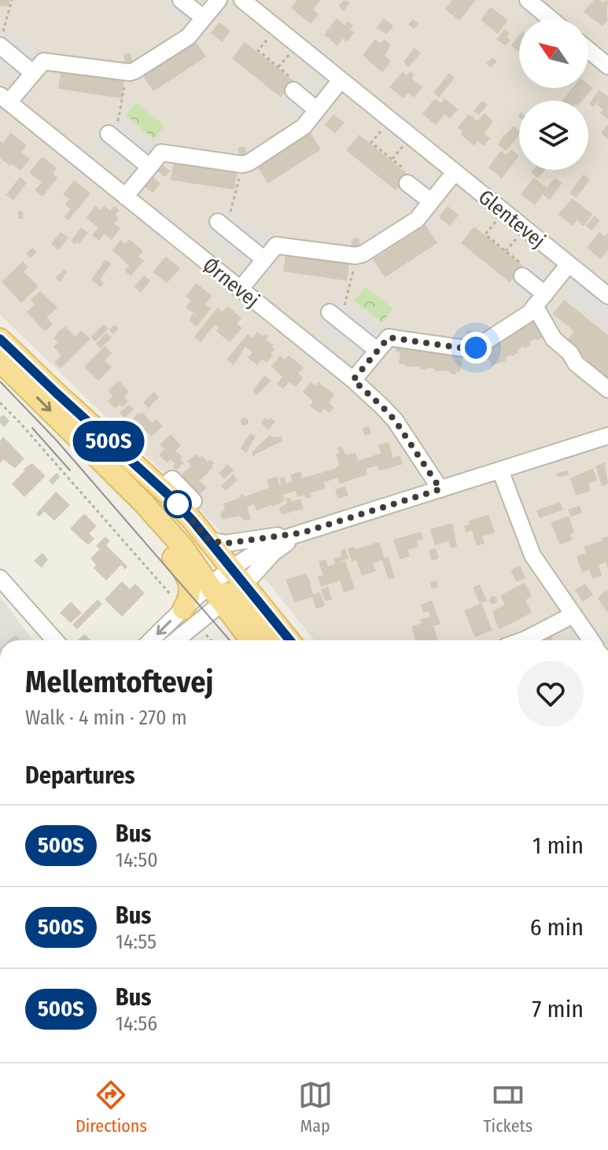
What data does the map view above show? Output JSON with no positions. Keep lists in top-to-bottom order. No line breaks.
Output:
{"streets":{"street":["Glentevej","Ørnevej"]},"lines":["bus line 500S"],"north":"top left","page":{"on_map":"500S","heading":[["Mellemtoftevej","Walk · 4 min · 270 m"],"Departures"],"list":[{"mark":"500S","name":"Bus","note":"14:50","value":"1 min"},{"mark":"500S","name":"Bus","note":"14:55","value":"6 min"},{"mark":"500S","name":"Bus","note":"14:56","value":"7 min"}],"tabs":["Directions","Map","Tickets"]}}
